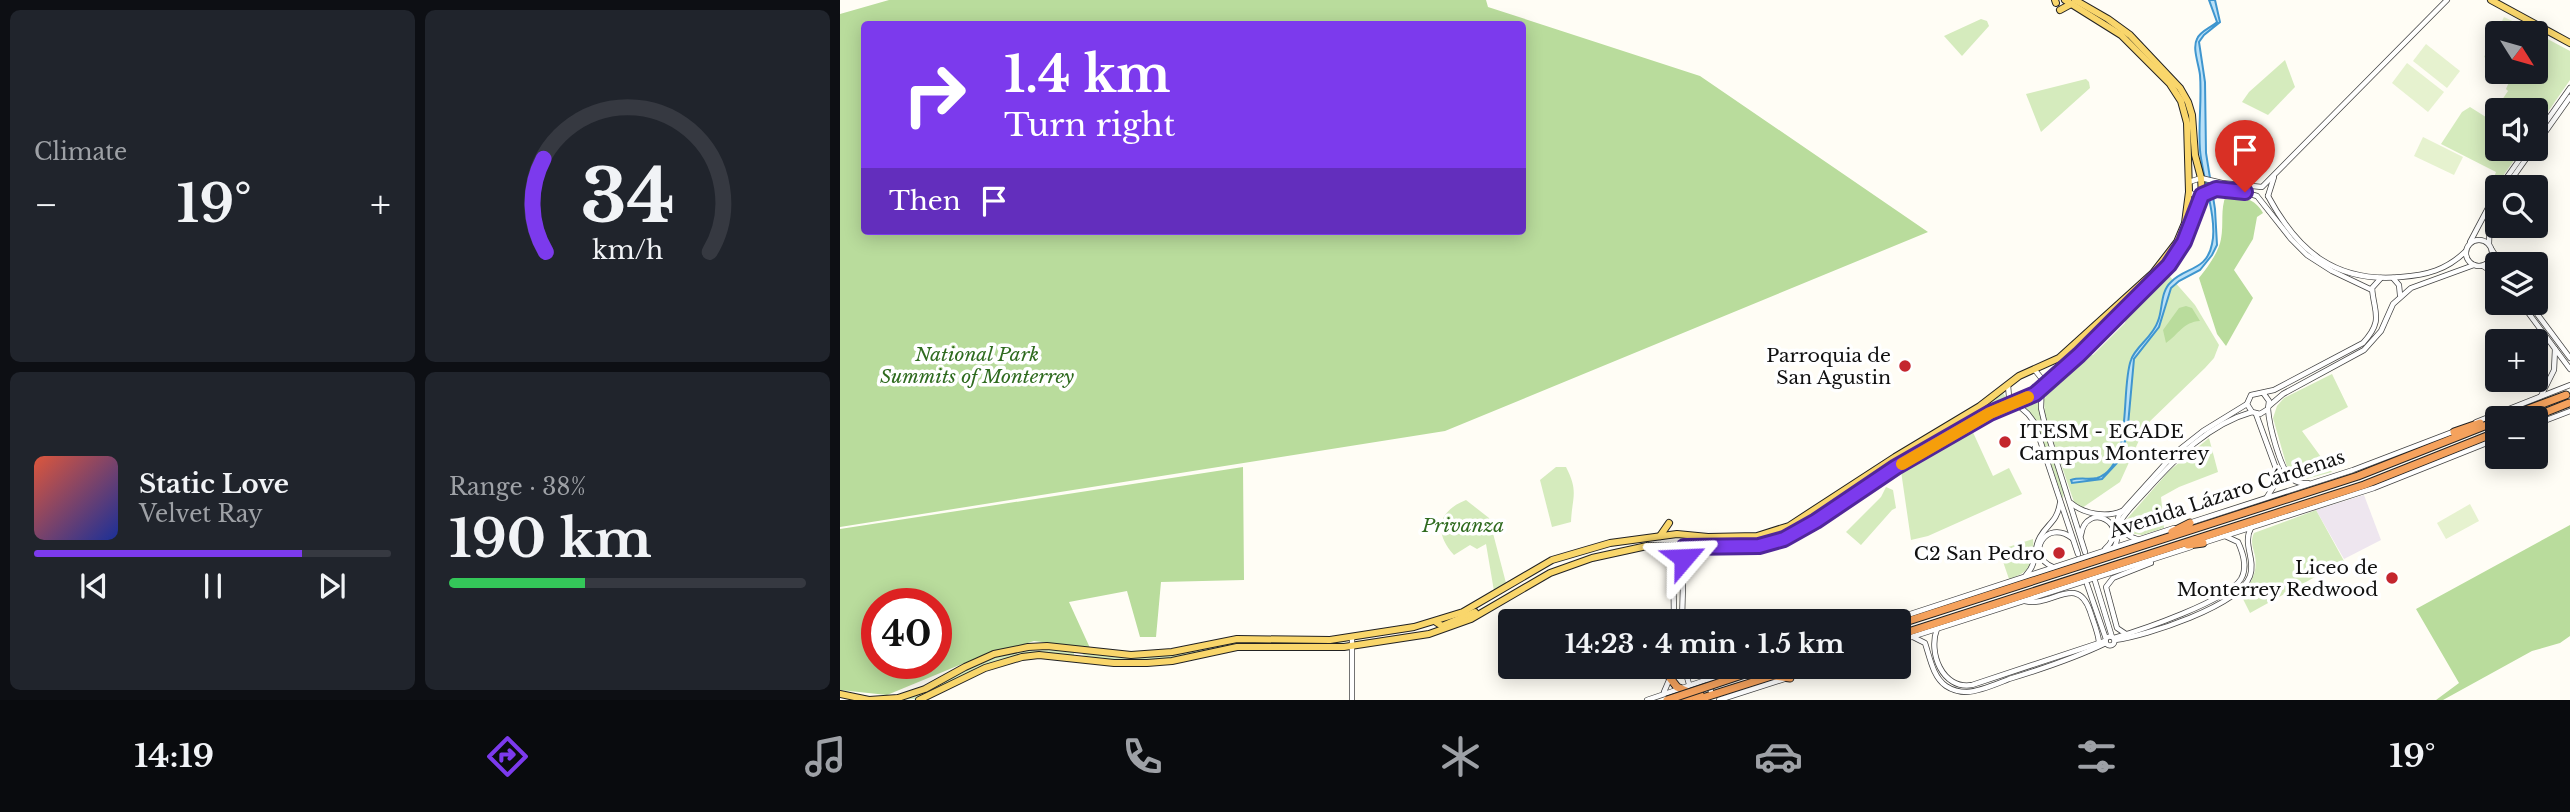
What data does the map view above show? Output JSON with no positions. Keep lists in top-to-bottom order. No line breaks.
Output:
{"streets":{"highway":["Avenida Lázaro Cárdenas"]},"parks":["National Park Summits of Monterrey","Privanza"],"places":["Parroquia de San Agustin","ITESM - EGADE Campus Monterrey","C2 San Pedro","Liceo de Monterrey Redwood"],"north":"bottom right","page":{"tile":["Climate",["Range · 38%","190 km"]],"map_buttons":["+","−"],"turn":["1.4 km","Turn right"],"then":"Then","heat":["−","19°","+"],"song":["Static Love","Velvet Ray"],"limit":"40","trip":"14:23 · 4 min · 1.5 km","tabs":["14:19","19°"],"gauge":["34","km/h"]}}
